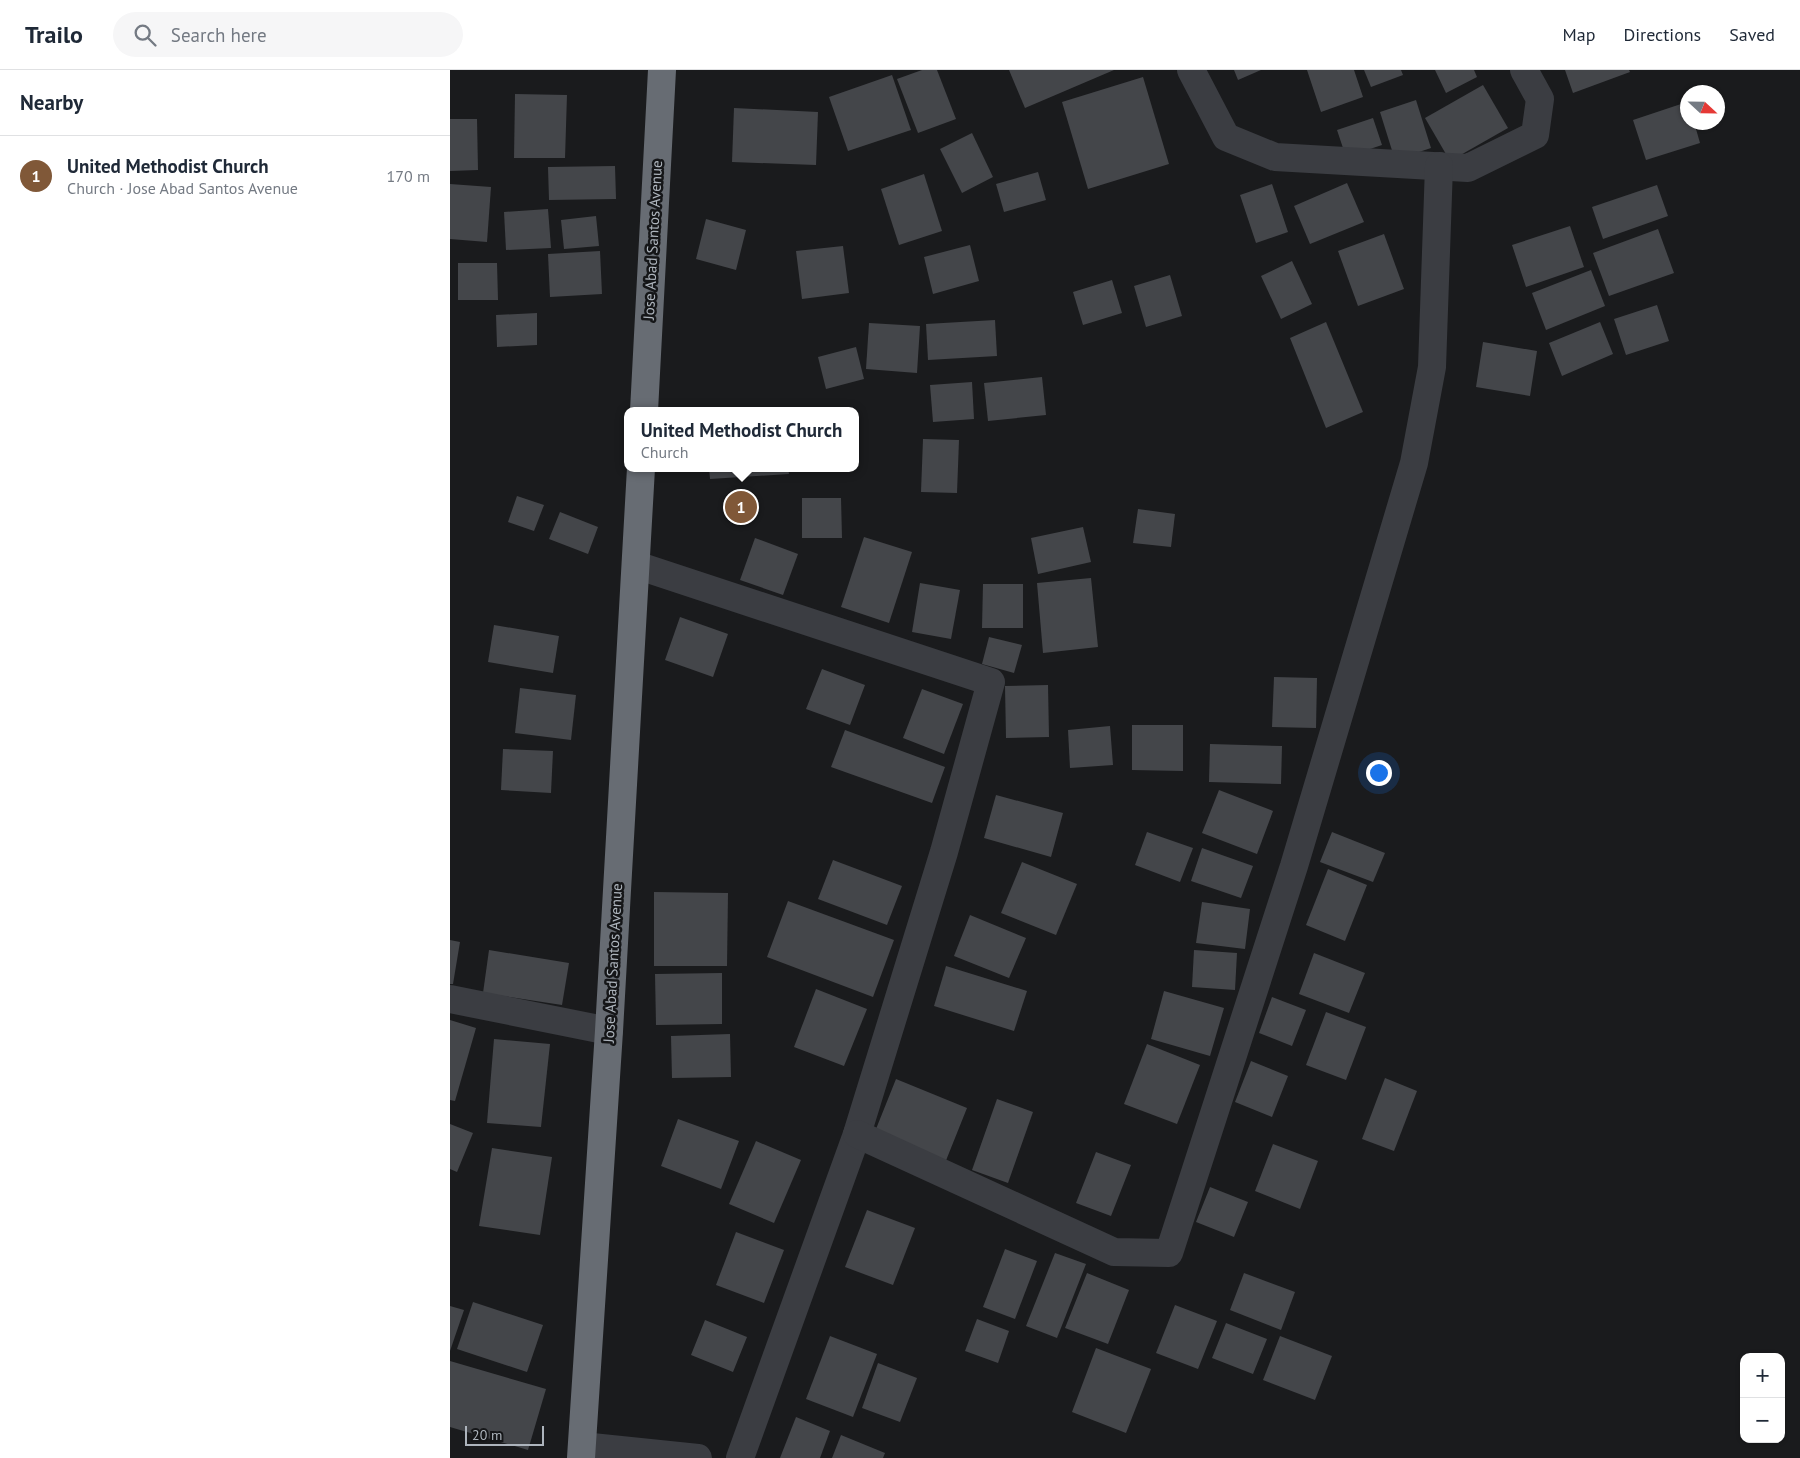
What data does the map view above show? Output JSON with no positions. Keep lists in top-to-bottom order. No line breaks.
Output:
{"streets":{"highway":["Jose Abad Santos Avenue"]},"scale_bar":"20 m","north":"right","page":{"header":"Trailo","search":"Search here","nav":["Map","Directions","Saved"],"heading":"Nearby","list":[{"mark":"1","name":"United Methodist Church","note":"Church · Jose Abad Santos Avenue","value":"170 m"}],"popup":["United Methodist Church","Church"],"pins":"1","map_buttons":["+","−"],"scale":"20 m"}}
